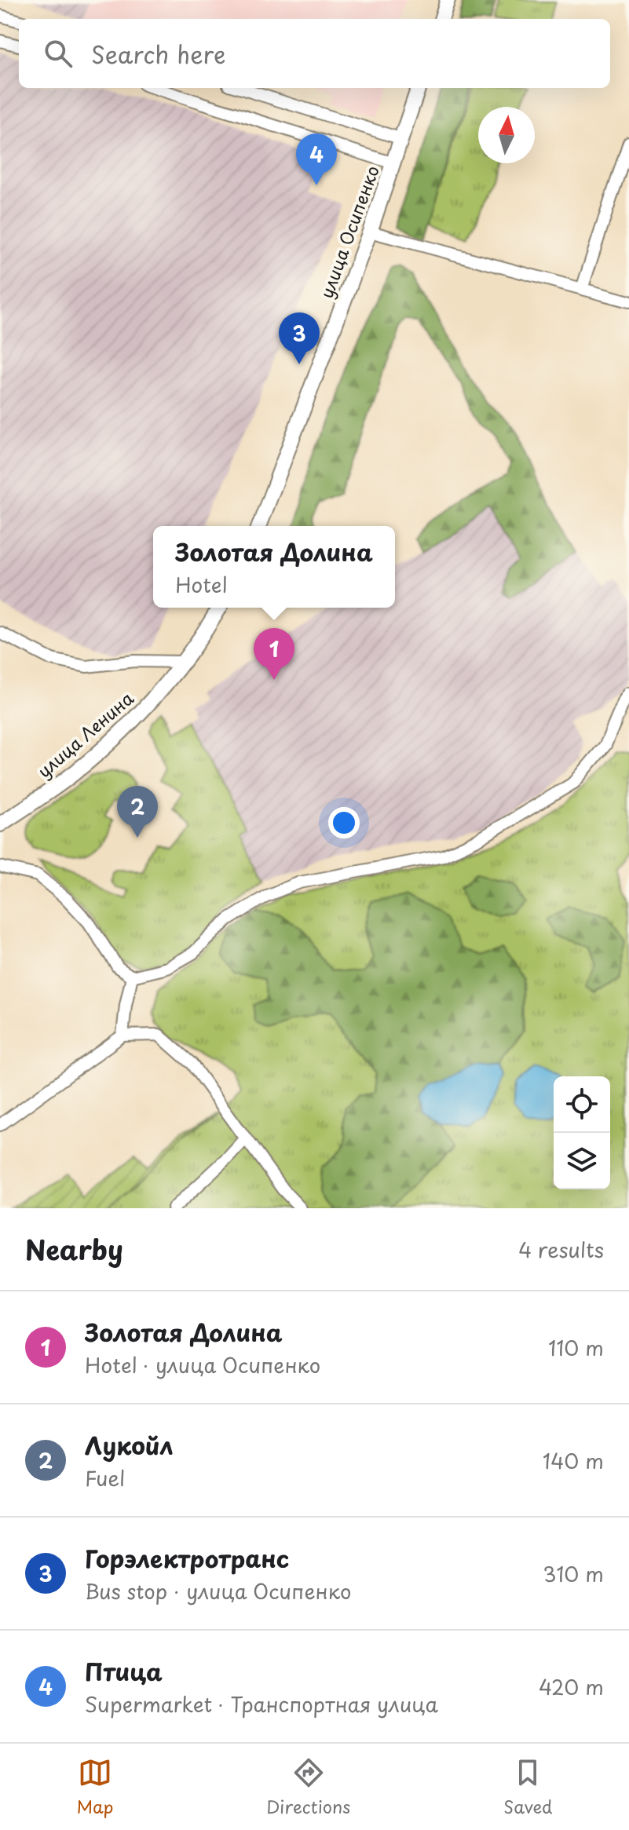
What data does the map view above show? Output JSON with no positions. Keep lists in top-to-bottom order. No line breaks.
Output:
{"streets":{"main road":["улица Осипенко","улица Ленина"]},"north":"top","page":{"search":"Search here","pins":["4","3","1","2"],"popup":["Золотая Долина","Hotel"],"heading":["Nearby","4 results"],"list":[{"mark":"1","name":"Золотая Долина","note":"Hotel · улица Осипенко","value":"110 m"},{"mark":"2","name":"Лукойл","note":"Fuel","value":"140 m"},{"mark":"3","name":"Горэлектротранс","note":"Bus stop · улица Осипенко","value":"310 m"},{"mark":"4","name":"Птица","note":"Supermarket · Транспортная улица","value":"420 m"}],"nav":["Map","Directions","Saved"]}}
